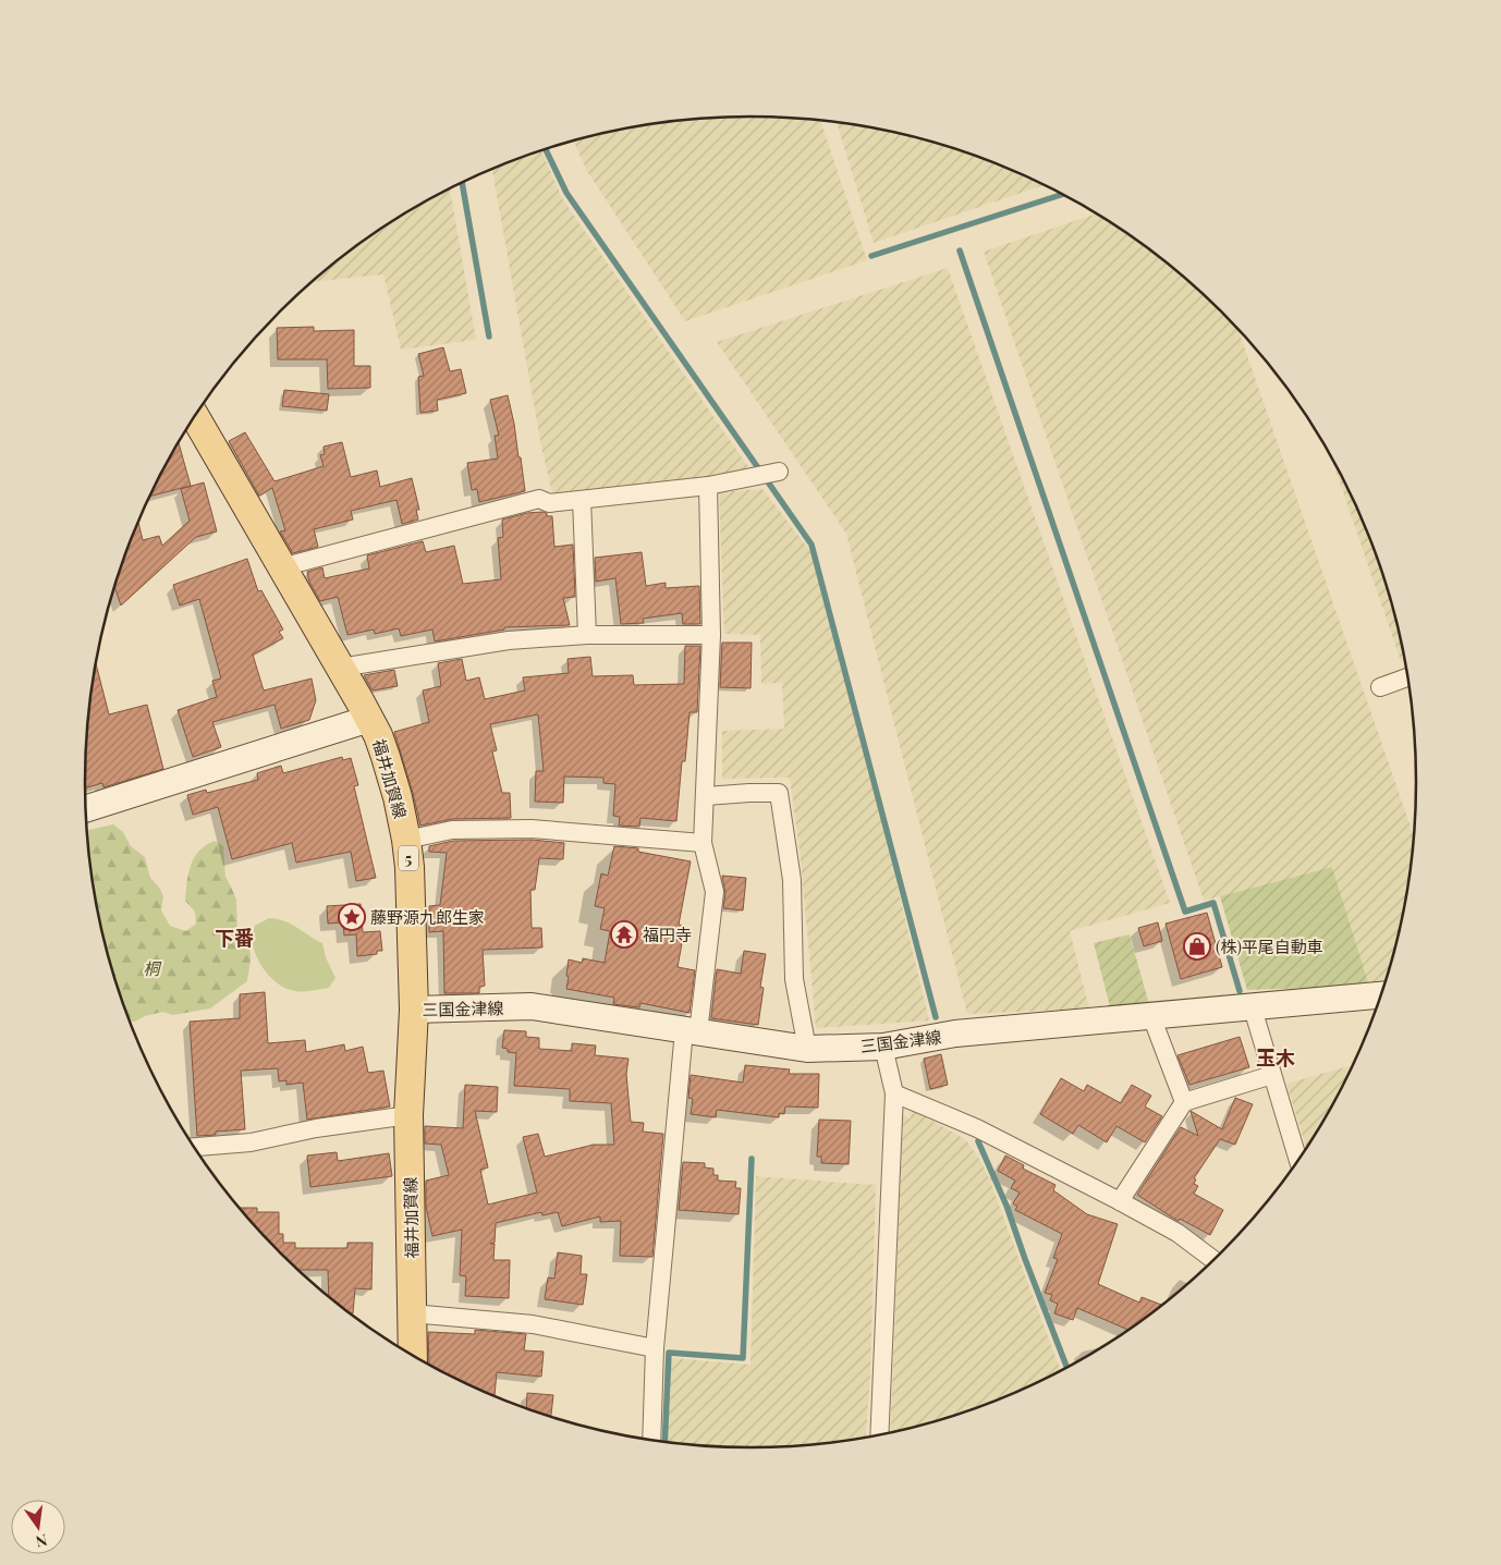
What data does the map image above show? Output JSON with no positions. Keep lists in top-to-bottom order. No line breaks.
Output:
{"streets":{"main road":["福井加賀線","5","三国金津線"]},"crossings":[["福井加賀線","三国金津線"]],"districts":["下番","玉木"],"parks":["桐"],"places":{"place":["藤野源九郎生家"],"temple":["福円寺"],"shop":["(株)平尾自動車"]},"north":"bottom"}
